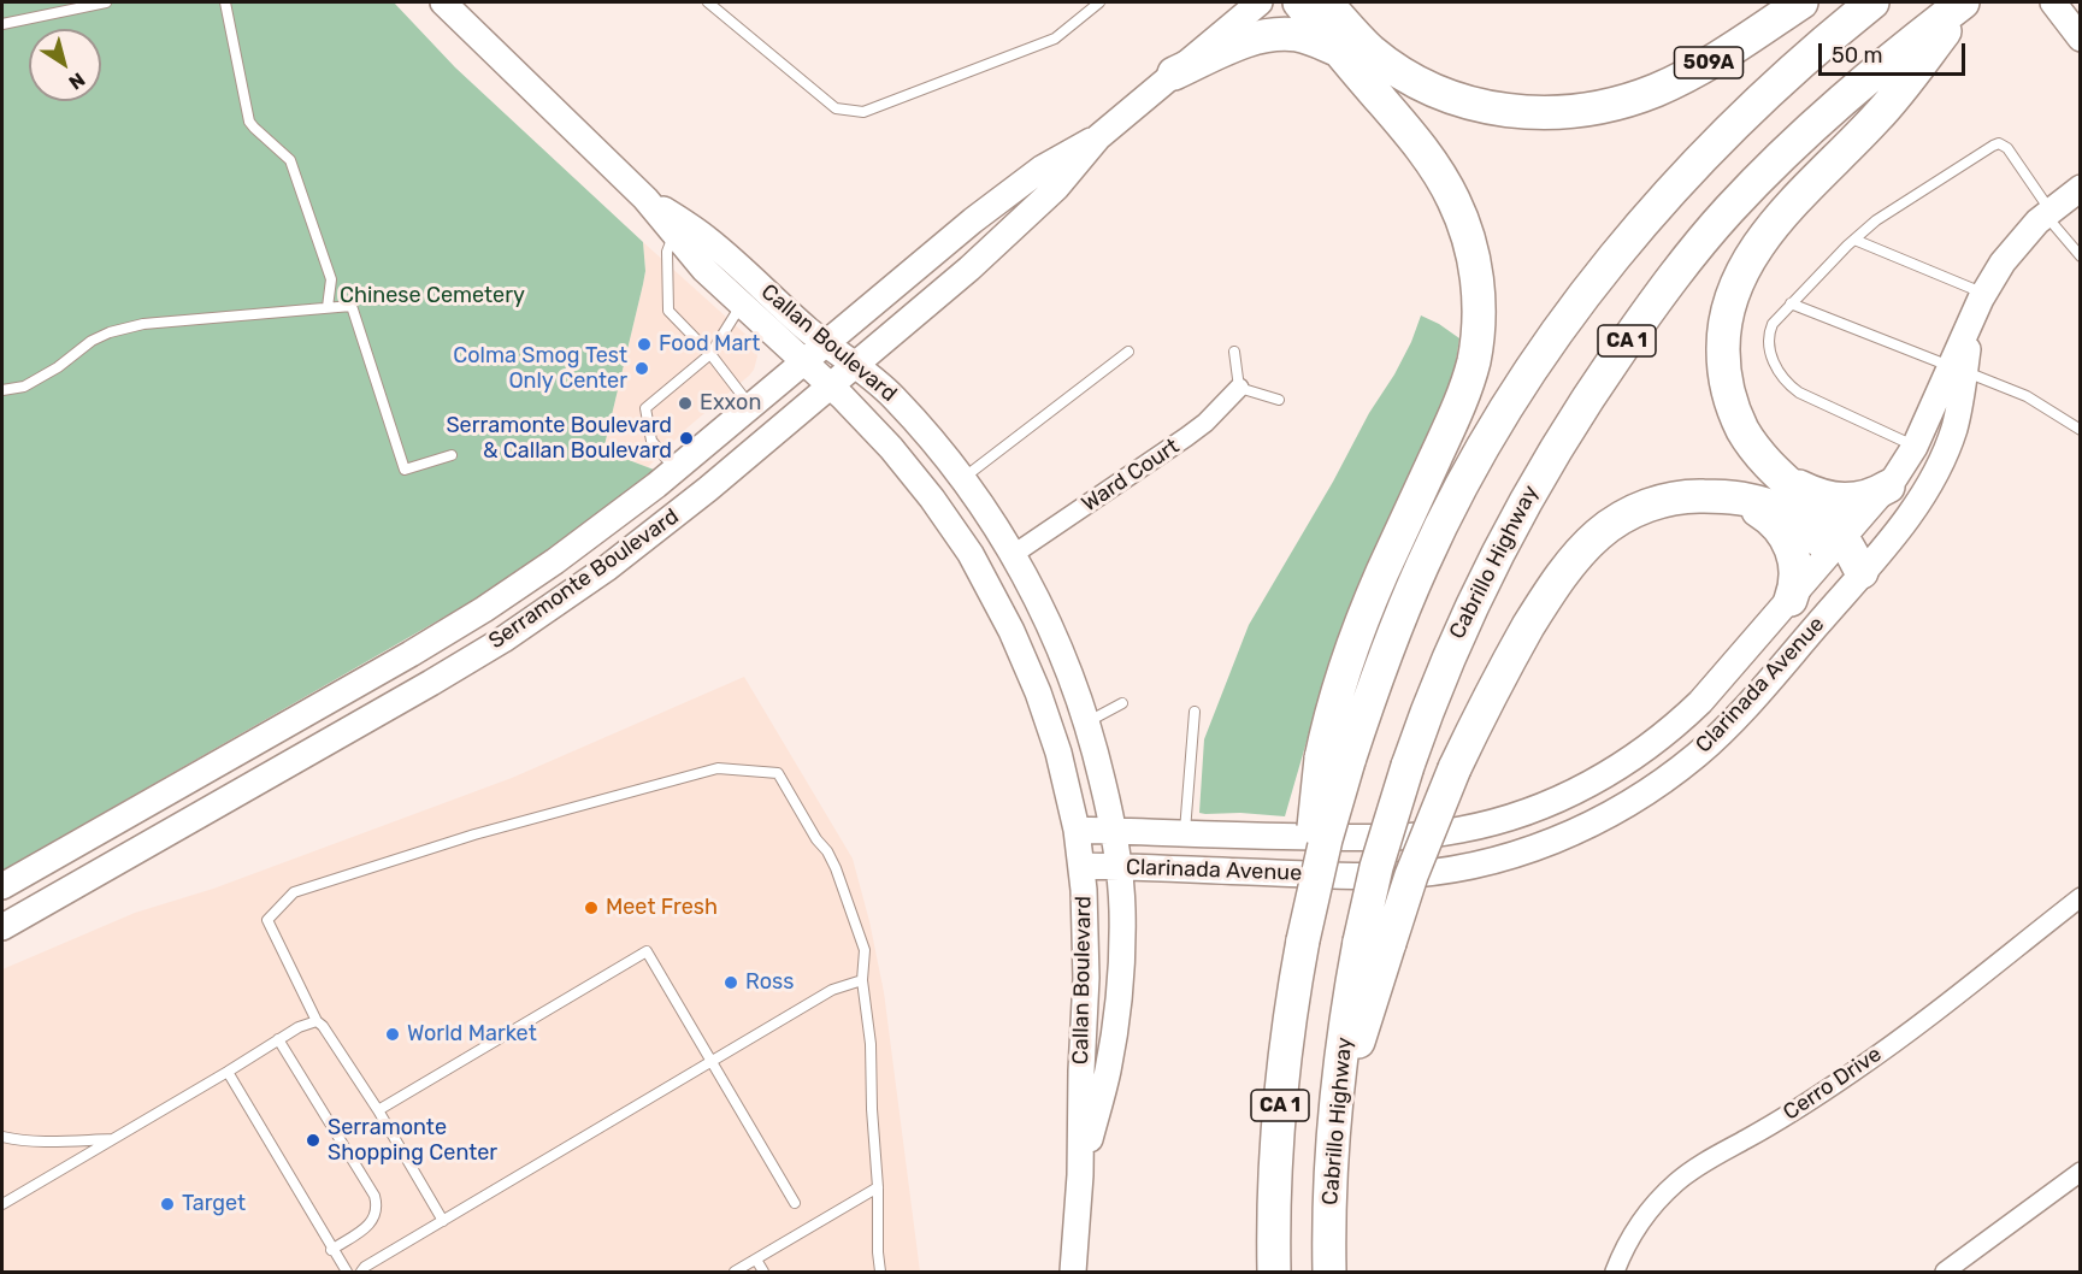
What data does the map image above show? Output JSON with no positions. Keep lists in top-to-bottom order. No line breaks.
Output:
{"streets":{"highway":["509A","CA 1","Cabrillo Highway"],"main road":["Callan Boulevard","Serramonte Boulevard","Clarinada Avenue"],"street":["Ward Court","Cerro Drive"]},"crossings":[["Callan Boulevard","Ward Court"],["Callan Boulevard","Serramonte Boulevard"],["Callan Boulevard","Clarinada Avenue"]],"parks":["Chinese Cemetery"],"places":["Food Mart","Colma Smog Test Only Center","Exxon","Serramonte Boulevard & Callan Boulevard","Meet Fresh","Ross","World Market","Serramonte Shopping Center","Target"],"scale_bar":"50 m","north":"bottom right"}
